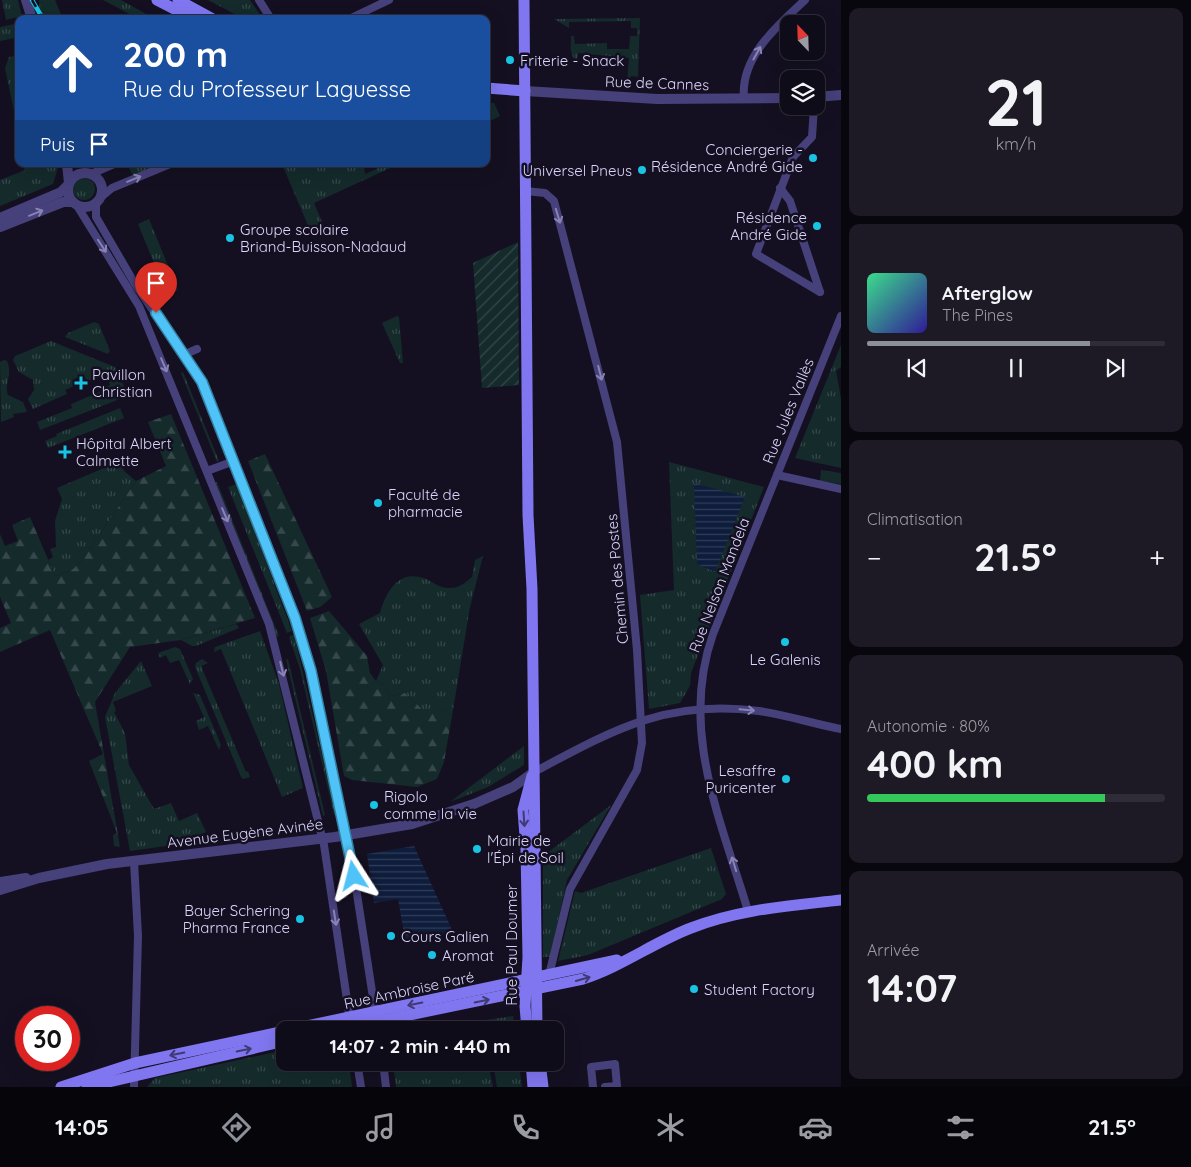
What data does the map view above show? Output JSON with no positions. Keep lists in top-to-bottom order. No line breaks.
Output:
{"streets":{"main road":["Rue Paul Doumer","Rue Ambroise Paré"],"street":["Rue de Cannes","Rue Jules Vallès","Chemin des Postes","Rue Nelson Mandela","Avenue Eugène Avinée"]},"crossings":[["Rue de Cannes","Rue Paul Doumer"],["Rue Jules Vallès","Rue Nelson Mandela"],["Chemin des Postes","Rue Paul Doumer"],["Chemin des Postes","Rue Ambroise Paré"],["Avenue Eugène Avinée","Rue Paul Doumer"],["Rue Paul Doumer","Rue Ambroise Paré"]],"one_way":["Chemin des Postes","Rue Nelson Mandela"],"places":{"other":["Friterie - Snack","Conciergerie - Résidence André Gide","Universel Pneus","Résidence André Gide","Groupe scolaire Briand-Buisson-Nadaud","Faculté de pharmacie","Le Galenis","Lesaffre Puricenter","Rigolo comme la vie","Mairie de l'Épi de Soil","Bayer Schering Pharma France","Cours Galien","Aromat","Student Factory"],"health":["Pavillon Christian","Hôpital Albert Calmette"]},"north":"top left","page":{"tile":[["21","km/h"],"Climatisation",["Autonomie · 80%","400 km"],["Arrivée","14:07"]],"turn":["200 m","Rue du Professeur Laguesse"],"then":"Puis","song":["Afterglow","The Pines"],"heat":["−","21.5°","+"],"limit":"30","trip":"14:07 · 2 min · 440 m","tabs":["14:05","21.5°"]}}
